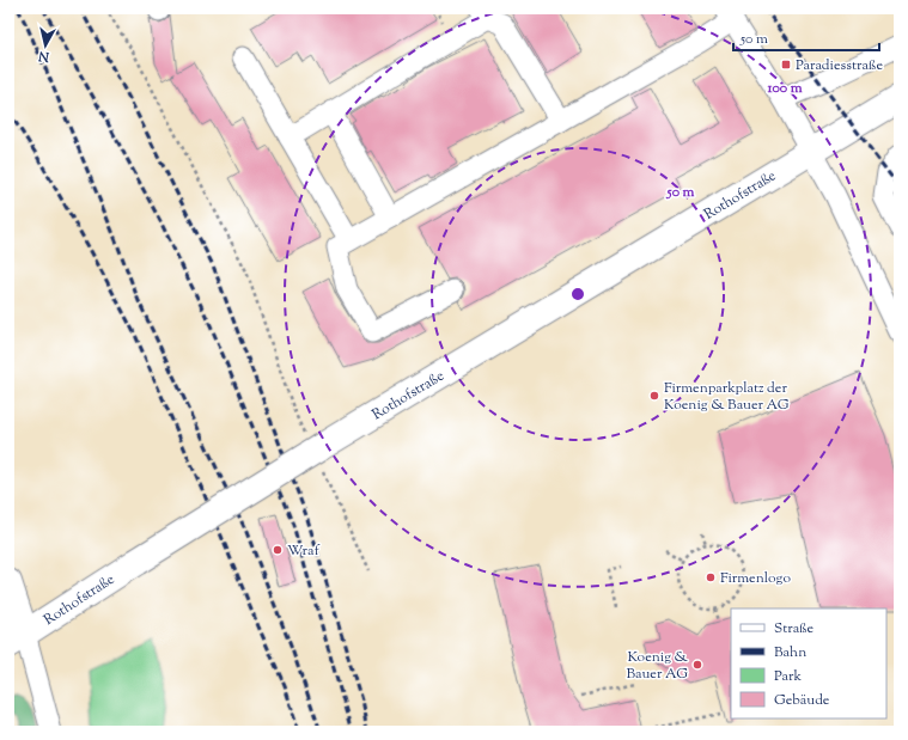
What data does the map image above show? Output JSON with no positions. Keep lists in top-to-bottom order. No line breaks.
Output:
{"streets":{"main road":["Rothofstraße"]},"places":{"transit":["Paradiesstraße"],"other":["Firmenparkplatz der Koenig & Bauer AG","Wraf","Firmenlogo","Koenig & Bauer AG"]},"legend":["Straße","Bahn","Park","Gebäude"],"scale_bar":"50 m","north":"bottom","rings":["100 m","50 m"]}
